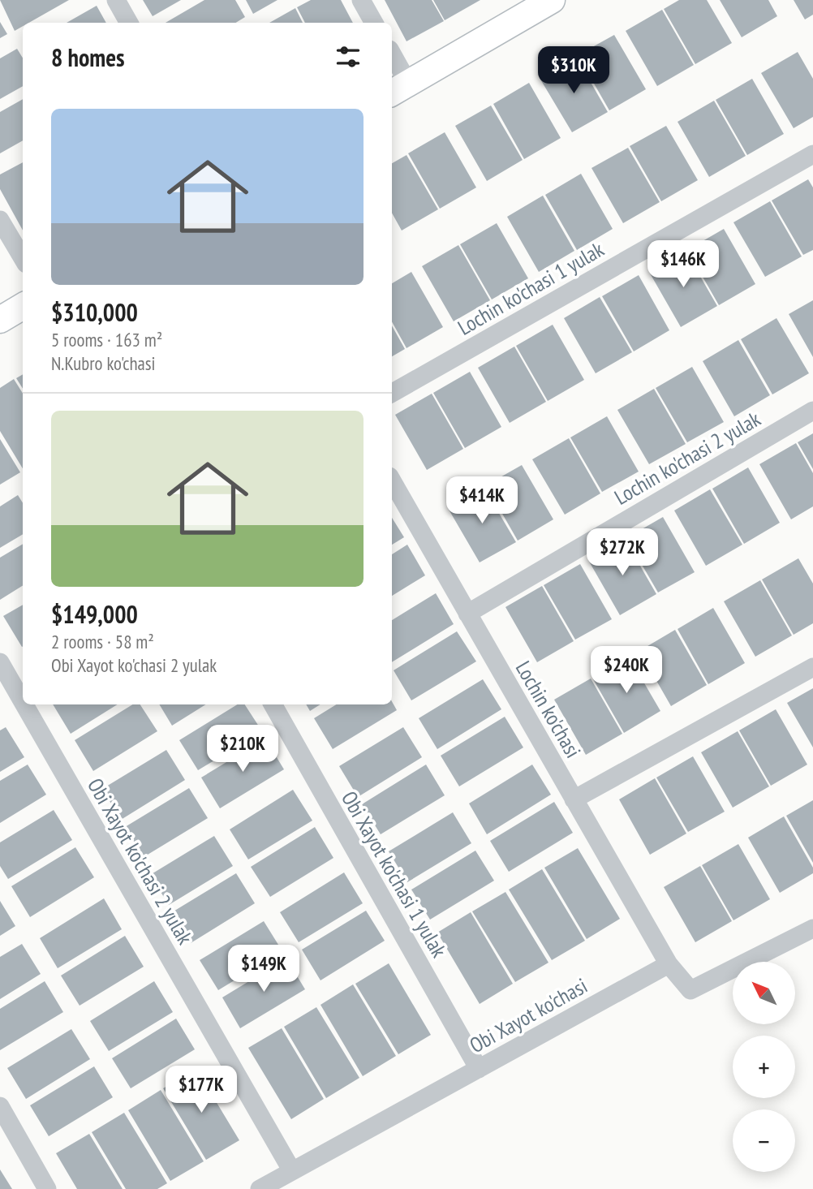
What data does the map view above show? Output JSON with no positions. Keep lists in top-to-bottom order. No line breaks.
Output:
{"streets":{"street":["Lochin ko'chasi 1 yulak","Lochin ko'chasi 2 yulak","Lochin ko'chasi","Obi Xayot ko'chasi 2 yulak","Obi Xayot ko'chasi 1 yulak","Obi Xayot ko'chasi"]},"crossings":[["Lochin ko'chasi 2 yulak","Lochin ko'chasi"],["Lochin ko'chasi","Obi Xayot ko'chasi"],["Obi Xayot ko'chasi 2 yulak","Obi Xayot ko'chasi"],["Obi Xayot ko'chasi 1 yulak","Obi Xayot ko'chasi"]],"north":"top left","page":{"heading":"8 homes","price":["$310K","$146K","$414K","$272K","$240K","$210K","$149K","$177K"],"list":[{"name":"$310,000","note":"5 rooms · 163 m² · N.Kubro ko'chasi"},{"name":"$149,000","note":"2 rooms · 58 m² · Obi Xayot ko'chasi 2 yulak"}],"map_buttons":["+","−"]}}
